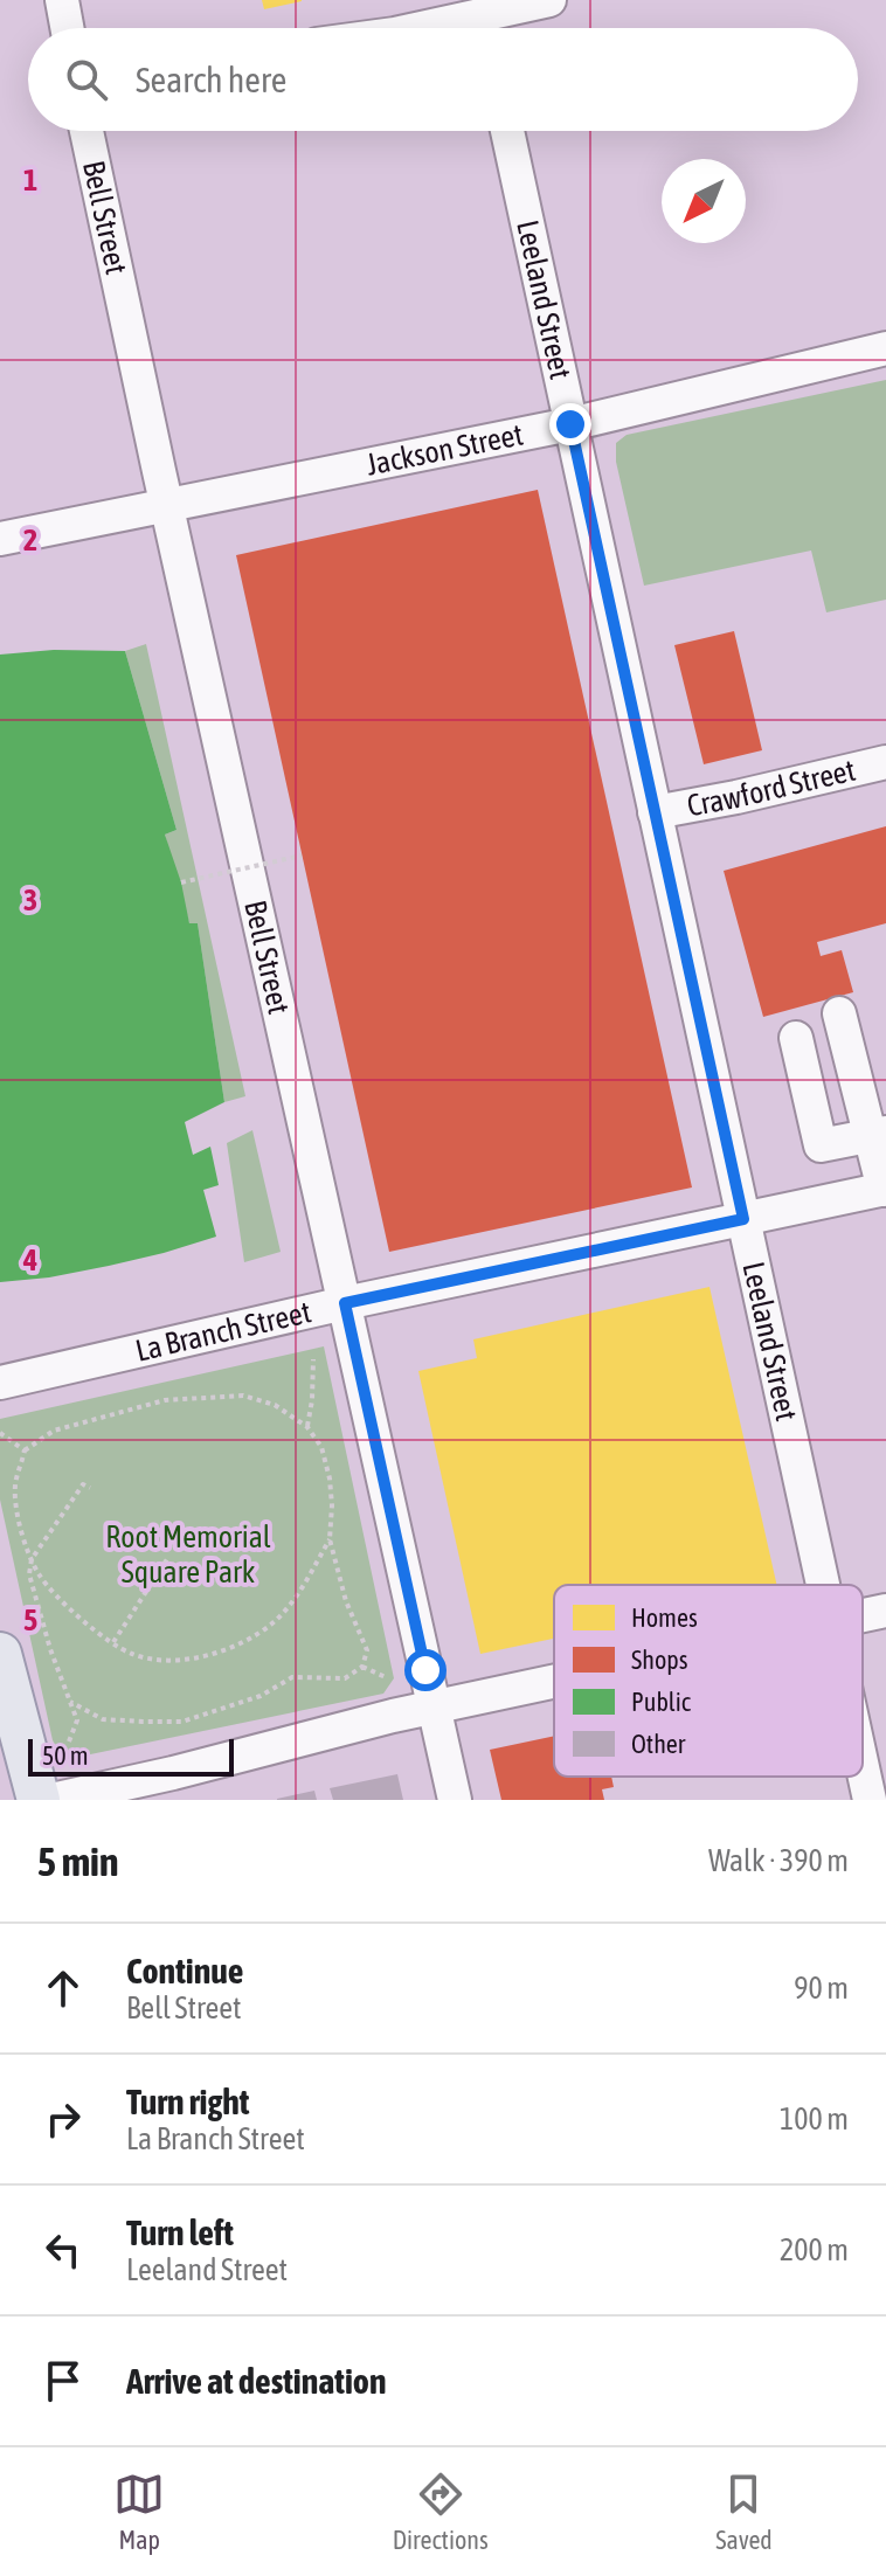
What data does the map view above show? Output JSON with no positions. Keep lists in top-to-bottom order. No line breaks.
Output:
{"streets":{"street":["Bell Street","Leeland Street","Jackson Street","Crawford Street","La Branch Street"]},"crossings":[["Bell Street","Jackson Street"],["Bell Street","La Branch Street"],["Leeland Street","Jackson Street"],["Leeland Street","Crawford Street"],["Leeland Street","La Branch Street"]],"parks":["Root Memorial Square Park"],"legend":["Homes","Shops","Public","Other"],"scale_bar":"50 m","north":"bottom left","page":{"search":"Search here","scale":"50 m","heading":["5 min","Walk · 390 m"],"list":[["Continue","Bell Street","90 m"],["Turn right","La Branch Street","100 m"],["Turn left","Leeland Street","200 m"],"Arrive at destination"],"nav":["Map","Directions","Saved"]},"grid":{"rows":["1","2","3","4","5"]}}
